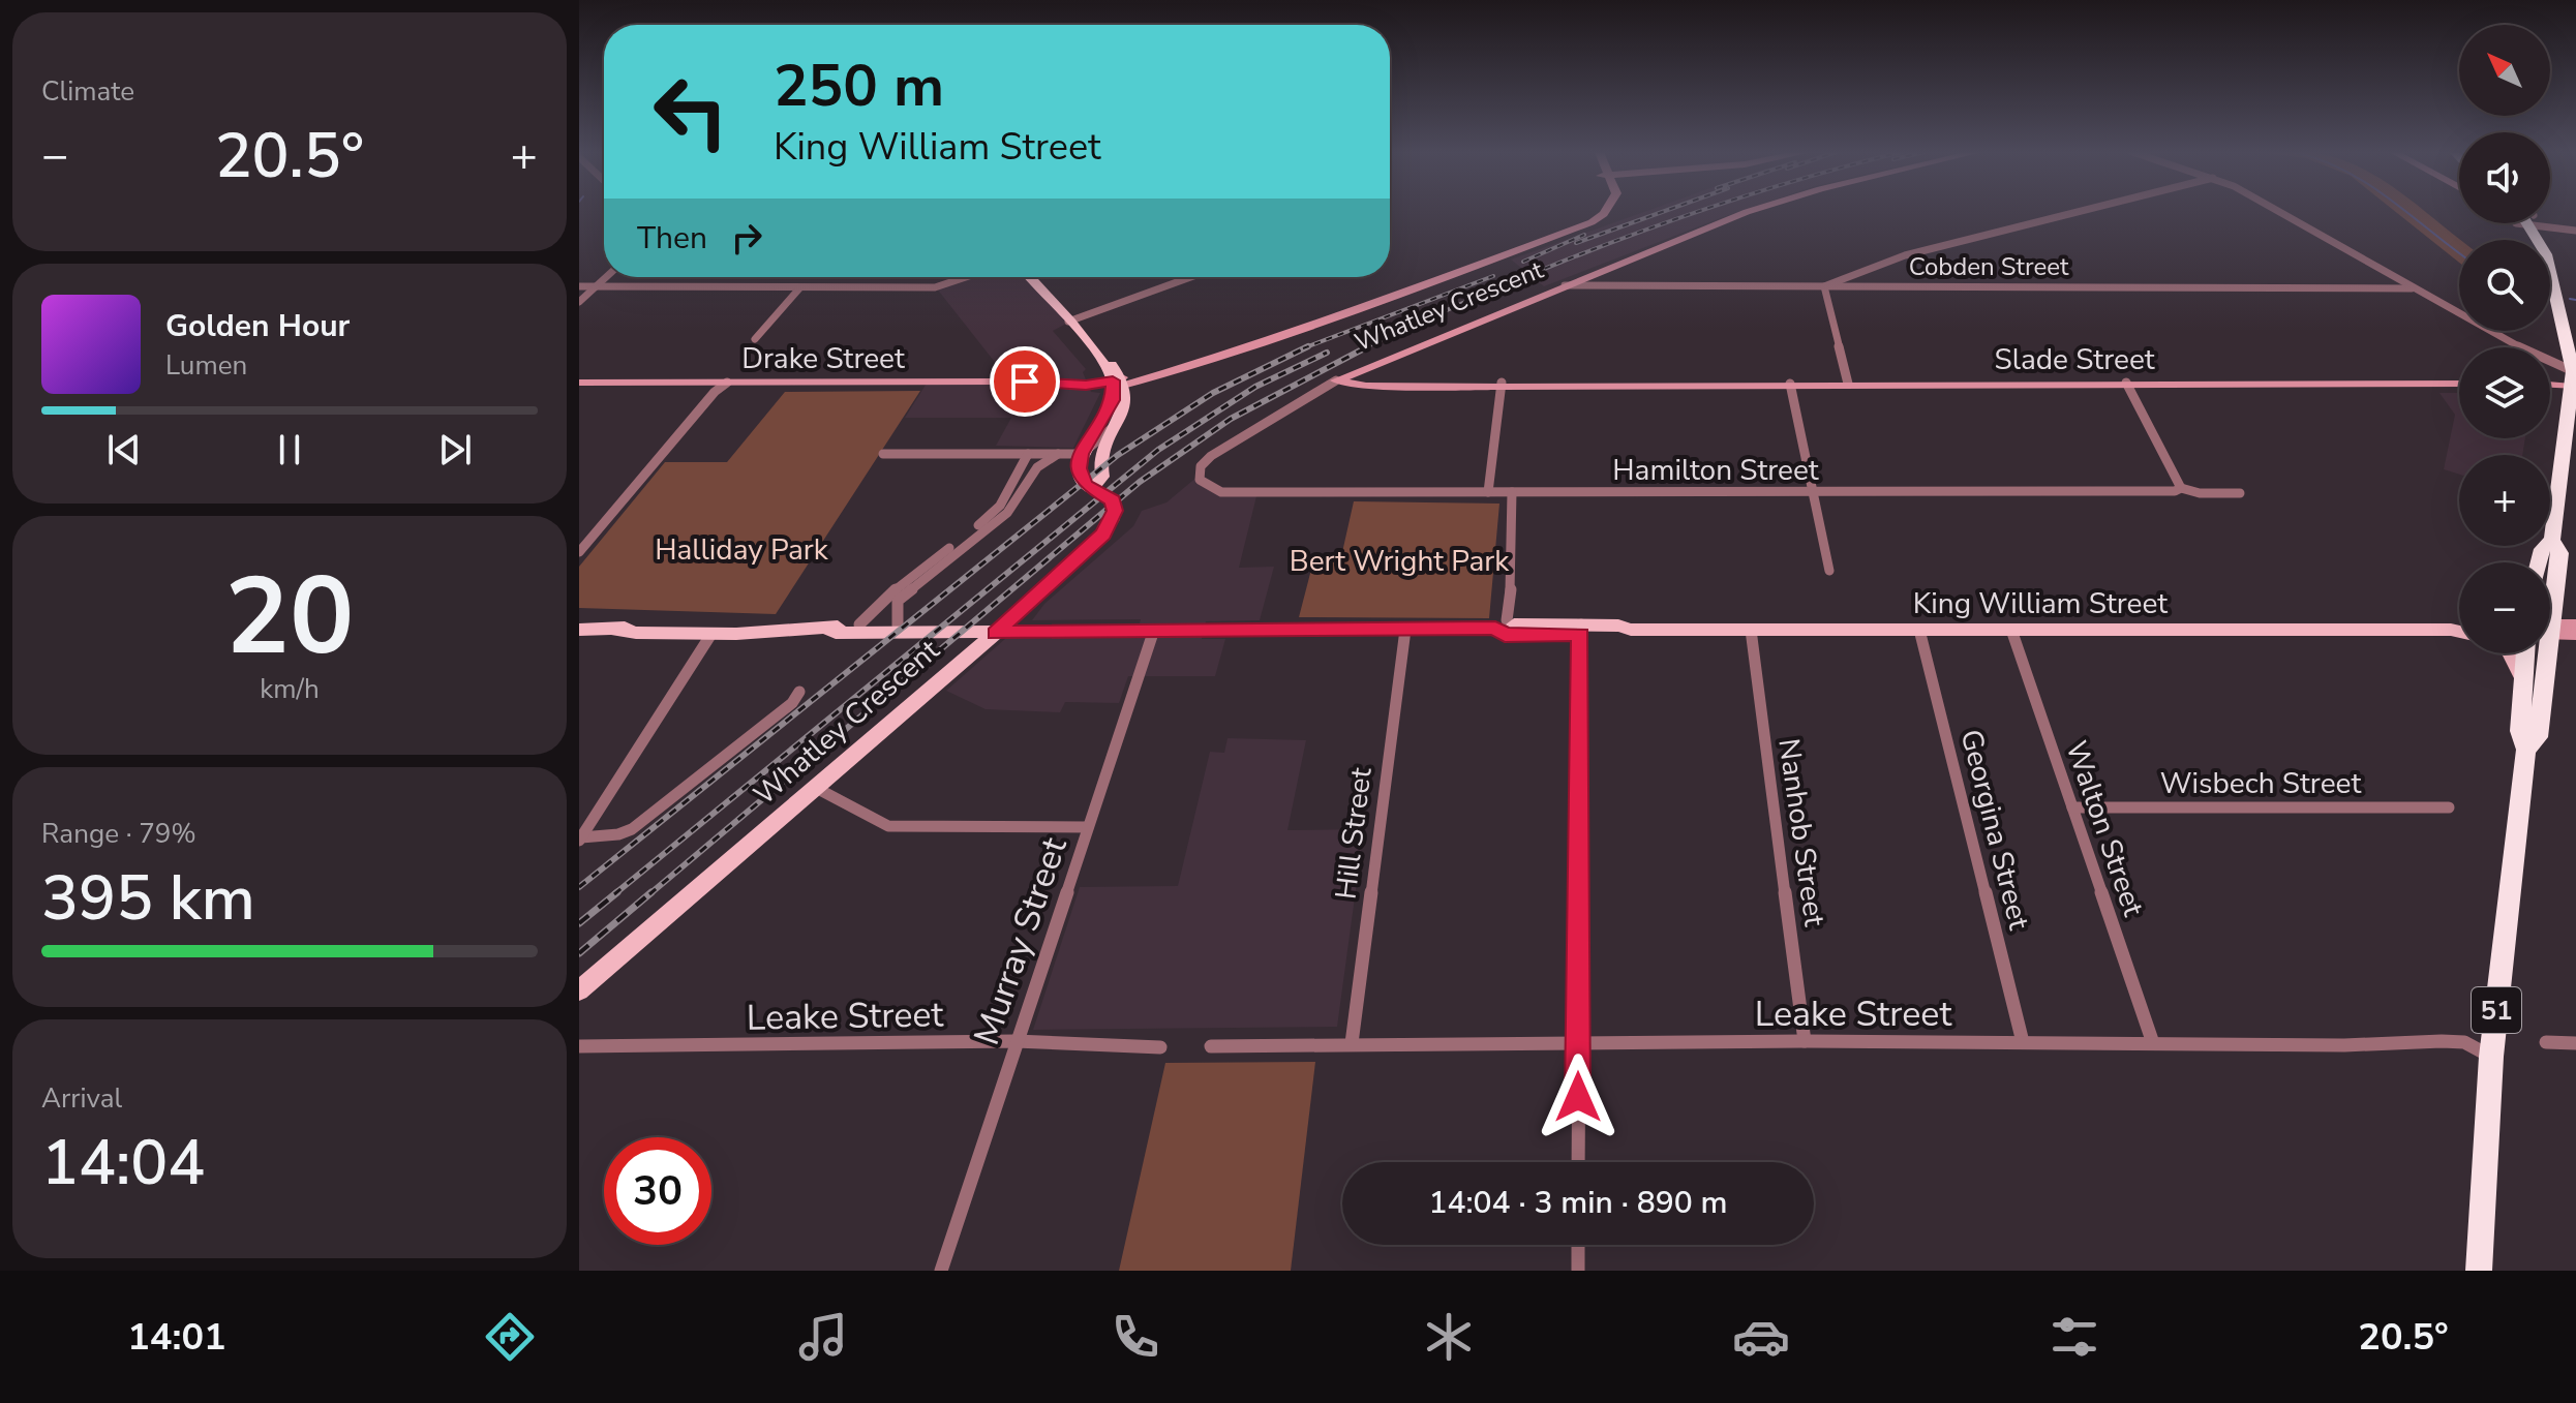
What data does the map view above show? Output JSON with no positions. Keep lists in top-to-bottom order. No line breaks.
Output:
{"streets":{"highway":["51"],"main road":["Whatley Crescent","King William Street"],"street":["Cobden Street","Drake Street","Slade Street","Hamilton Street","Wisbech Street","Walton Street","Georgina Street","Nanhob Street","Hill Street","Murray Street","Leake Street"]},"crossings":[["Cobden Street","Whatley Crescent"],["Whatley Crescent","Slade Street"],["Whatley Crescent","Hamilton Street"],["Whatley Crescent","King William Street"],["King William Street","Walton Street"],["King William Street","Georgina Street"],["King William Street","Nanhob Street"],["King William Street","Hill Street"],["King William Street","Murray Street"],["Wisbech Street","Walton Street"],["Walton Street","Leake Street"],["Georgina Street","Leake Street"],["Nanhob Street","Leake Street"],["Hill Street","Leake Street"],["Murray Street","Leake Street"],["51","Leake Street"]],"parks":["Halliday Park","Bert Wright Park"],"north":"top left","page":{"tile":["Climate",["20","km/h"],["Range · 79%","395 km"],["Arrival","14:04"]],"map_buttons":["+","−"],"turn":["250 m","King William Street"],"heat":["−","20.5°","+"],"then":"Then","song":["Golden Hour","Lumen"],"limit":"30","trip":"14:04 · 3 min · 890 m","tabs":["14:01","20.5°"]}}
